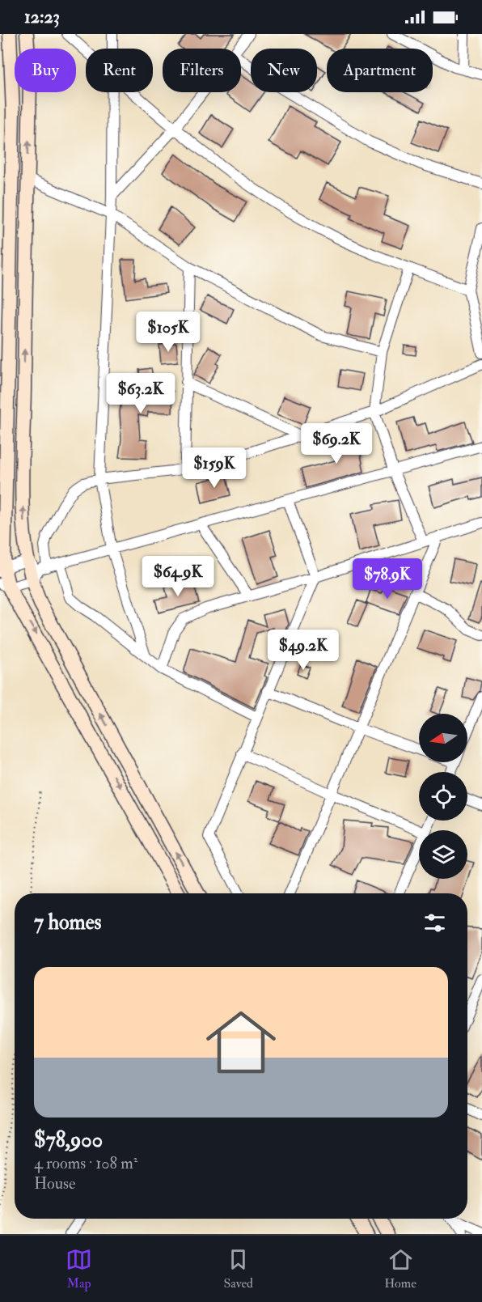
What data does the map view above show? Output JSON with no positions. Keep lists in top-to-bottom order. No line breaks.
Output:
{"north":"left","page":{"status":"12:23","chip":["Buy","Rent","Filters","New","Apartment"],"price":["$105K","$63.2K","$69.2K","$159K","$64.9K","$78.9K","$49.2K"],"heading":"7 homes","list":[{"name":"$78,900","note":"4 rooms · 108 m² · House"}],"tabs":["Map","Saved","Home"]}}
